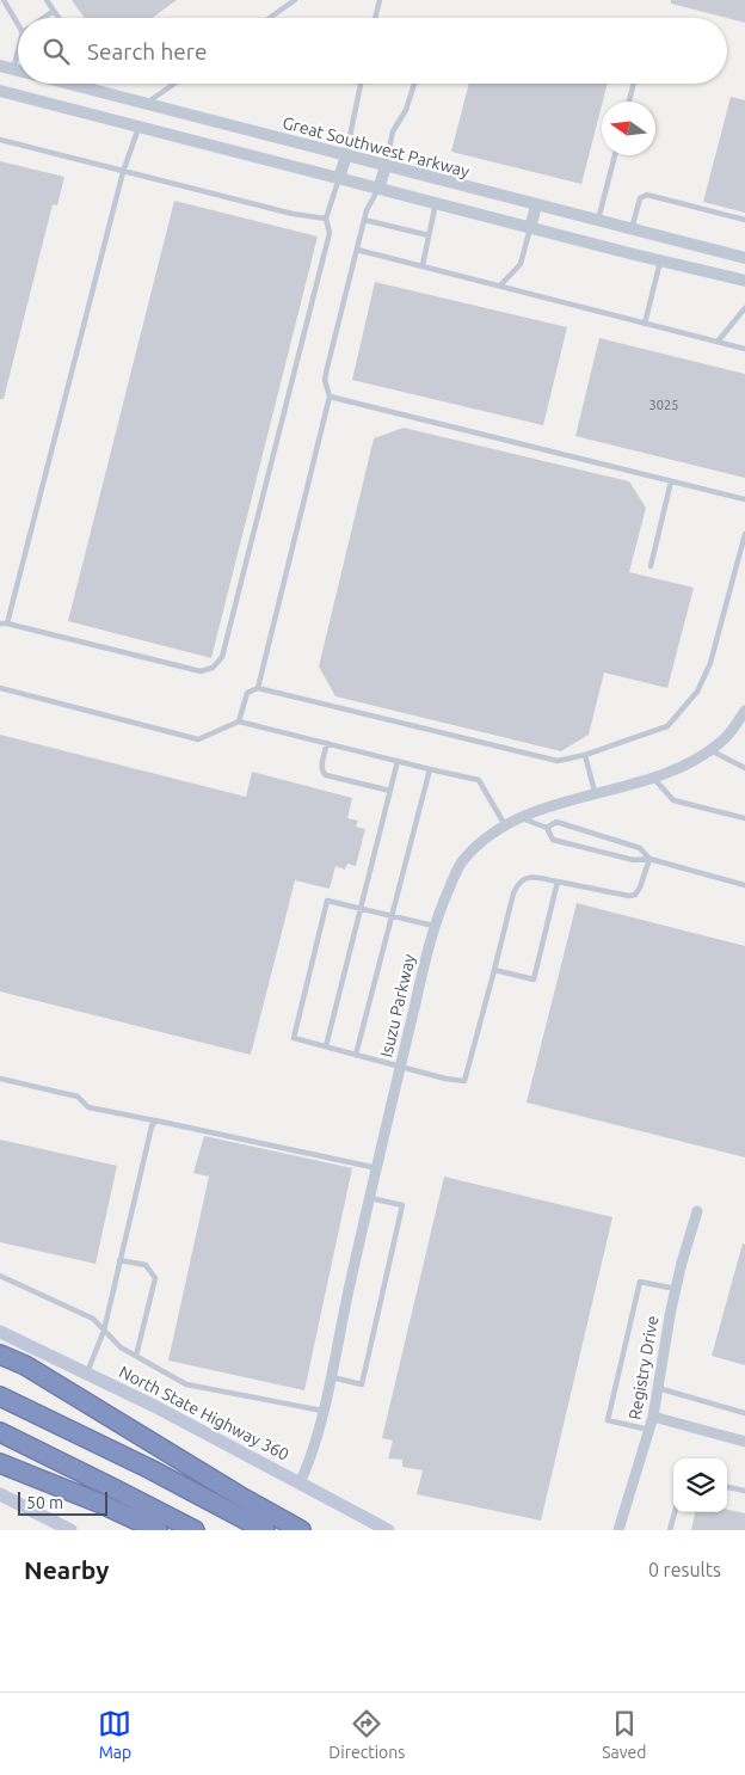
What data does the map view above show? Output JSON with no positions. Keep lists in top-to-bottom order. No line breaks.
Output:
{"streets":{"main road":["North State Highway 360"],"street":["Great Southwest Parkway","Isuzu Parkway","Registry Drive"]},"crossings":[["Isuzu Parkway","North State Highway 360"]],"house_numbers":["3025"],"scale_bar":"50 m","north":"left","page":{"search":"Search here","scale":"50 m","heading":["Nearby","0 results"],"nav":["Map","Directions","Saved"]}}
